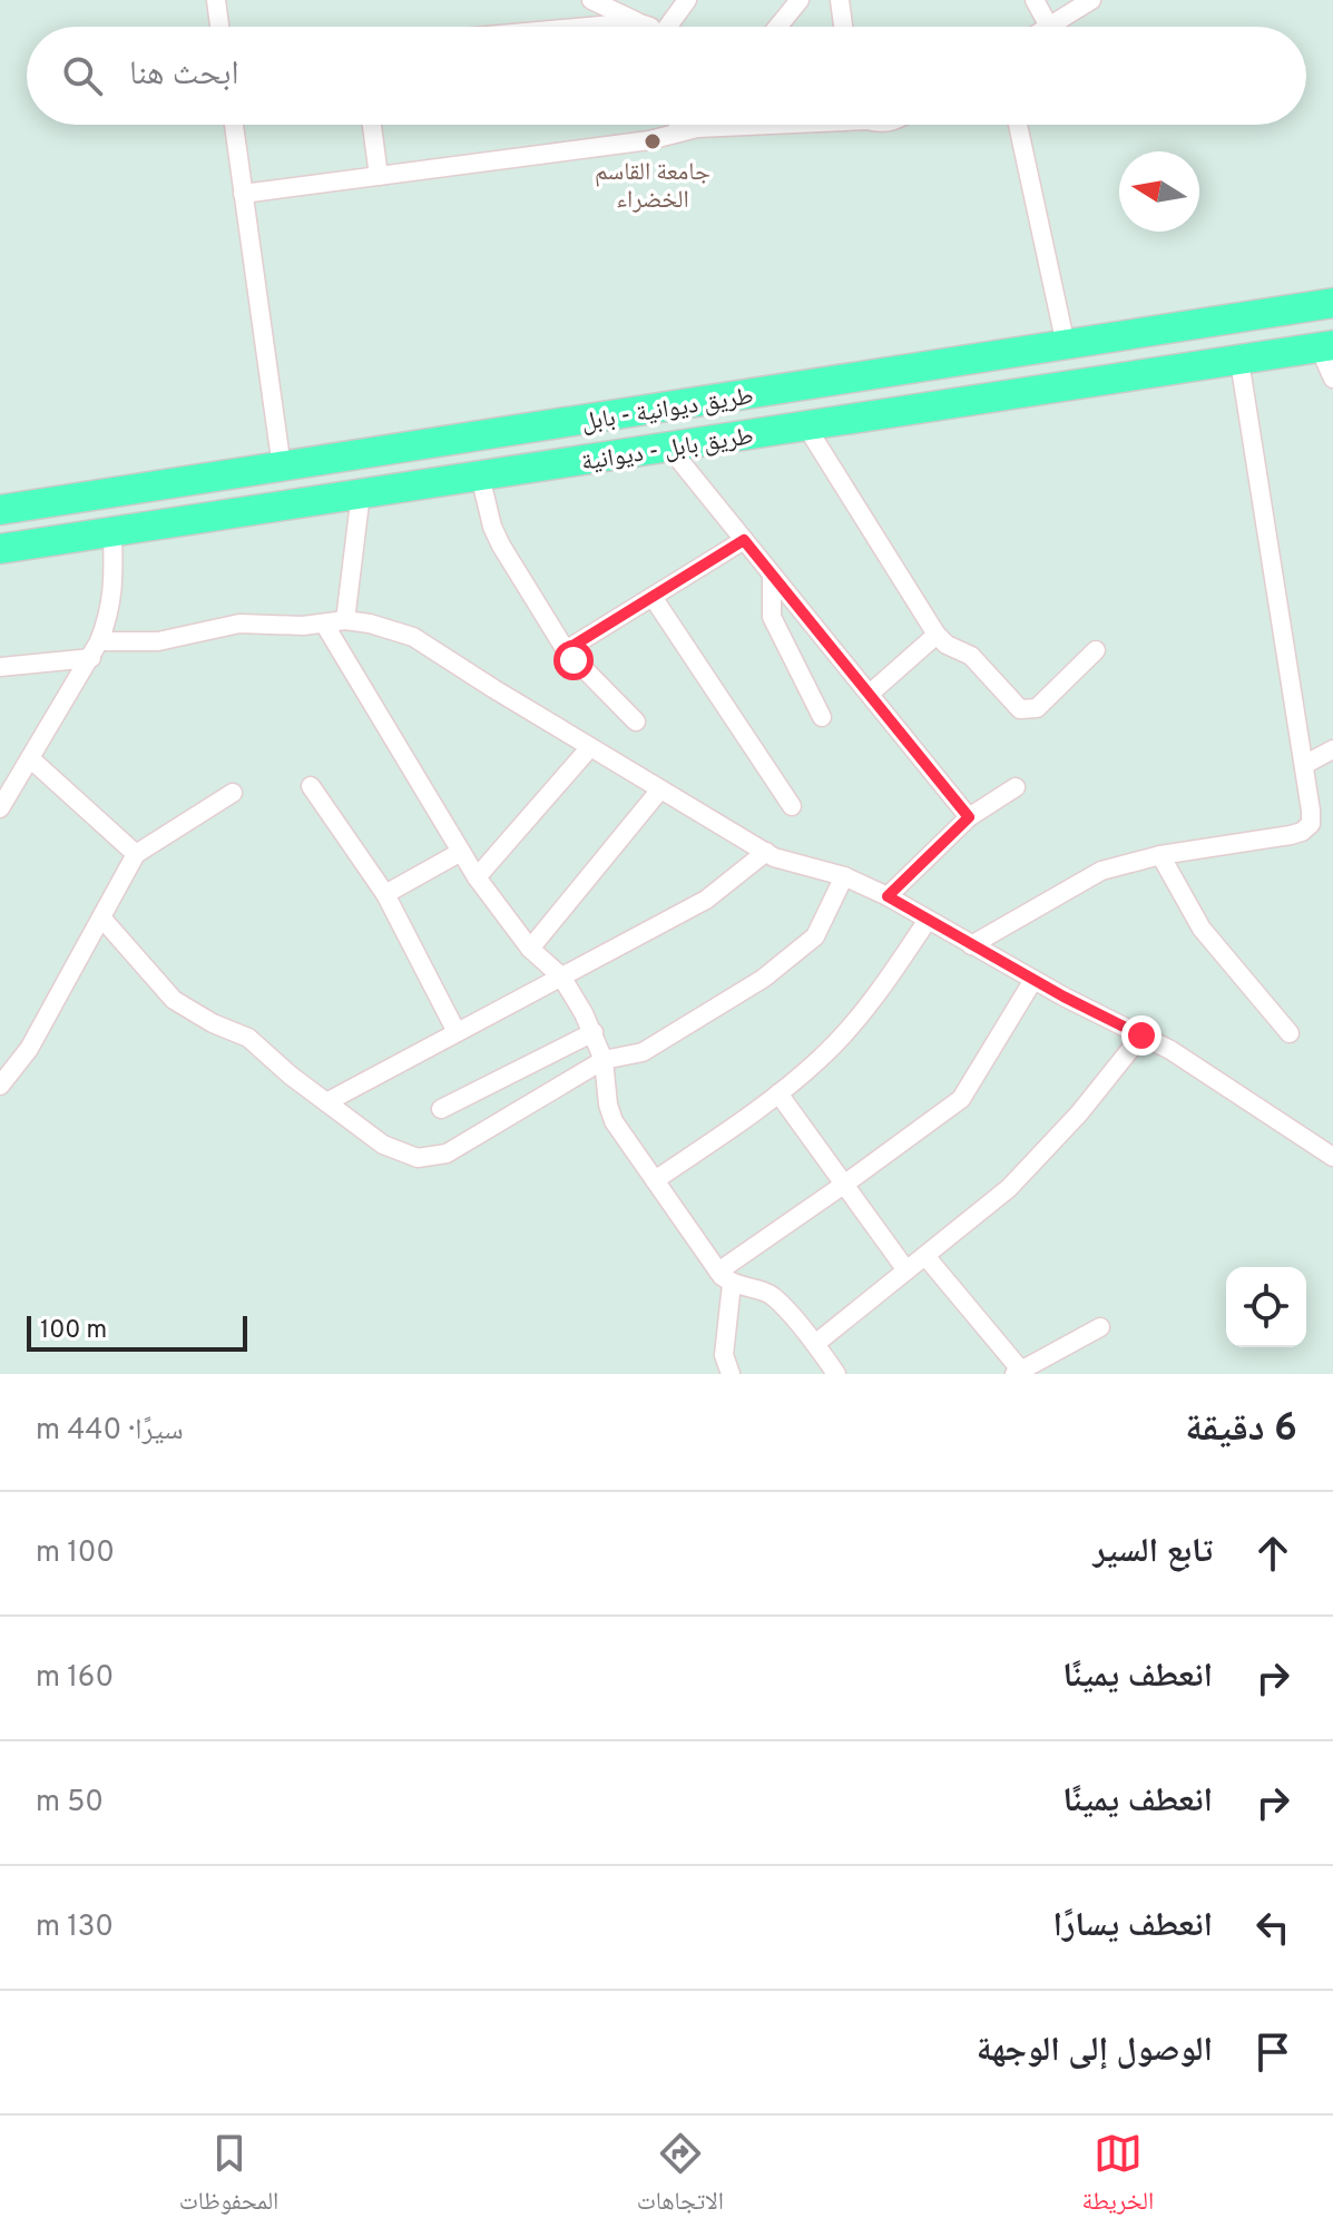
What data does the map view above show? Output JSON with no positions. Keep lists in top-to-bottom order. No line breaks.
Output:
{"streets":{"highway":["طريق ديوانية - بابل","طريق بابل - ديوانية"]},"places":["جامعة القاسم الخضراء"],"scale_bar":"100 m","north":"left","page":{"search":"ابحث هنا","scale":"100 m","heading":["6 دقيقة","سيرًا · 440 m"],"list":[["تابع السير","100 m"],["انعطف يمينًا","160 m"],["انعطف يمينًا","50 m"],["انعطف يسارًا","130 m"],"الوصول إلى الوجهة"],"nav":["الخريطة","الاتجاهات","المحفوظات"]}}
